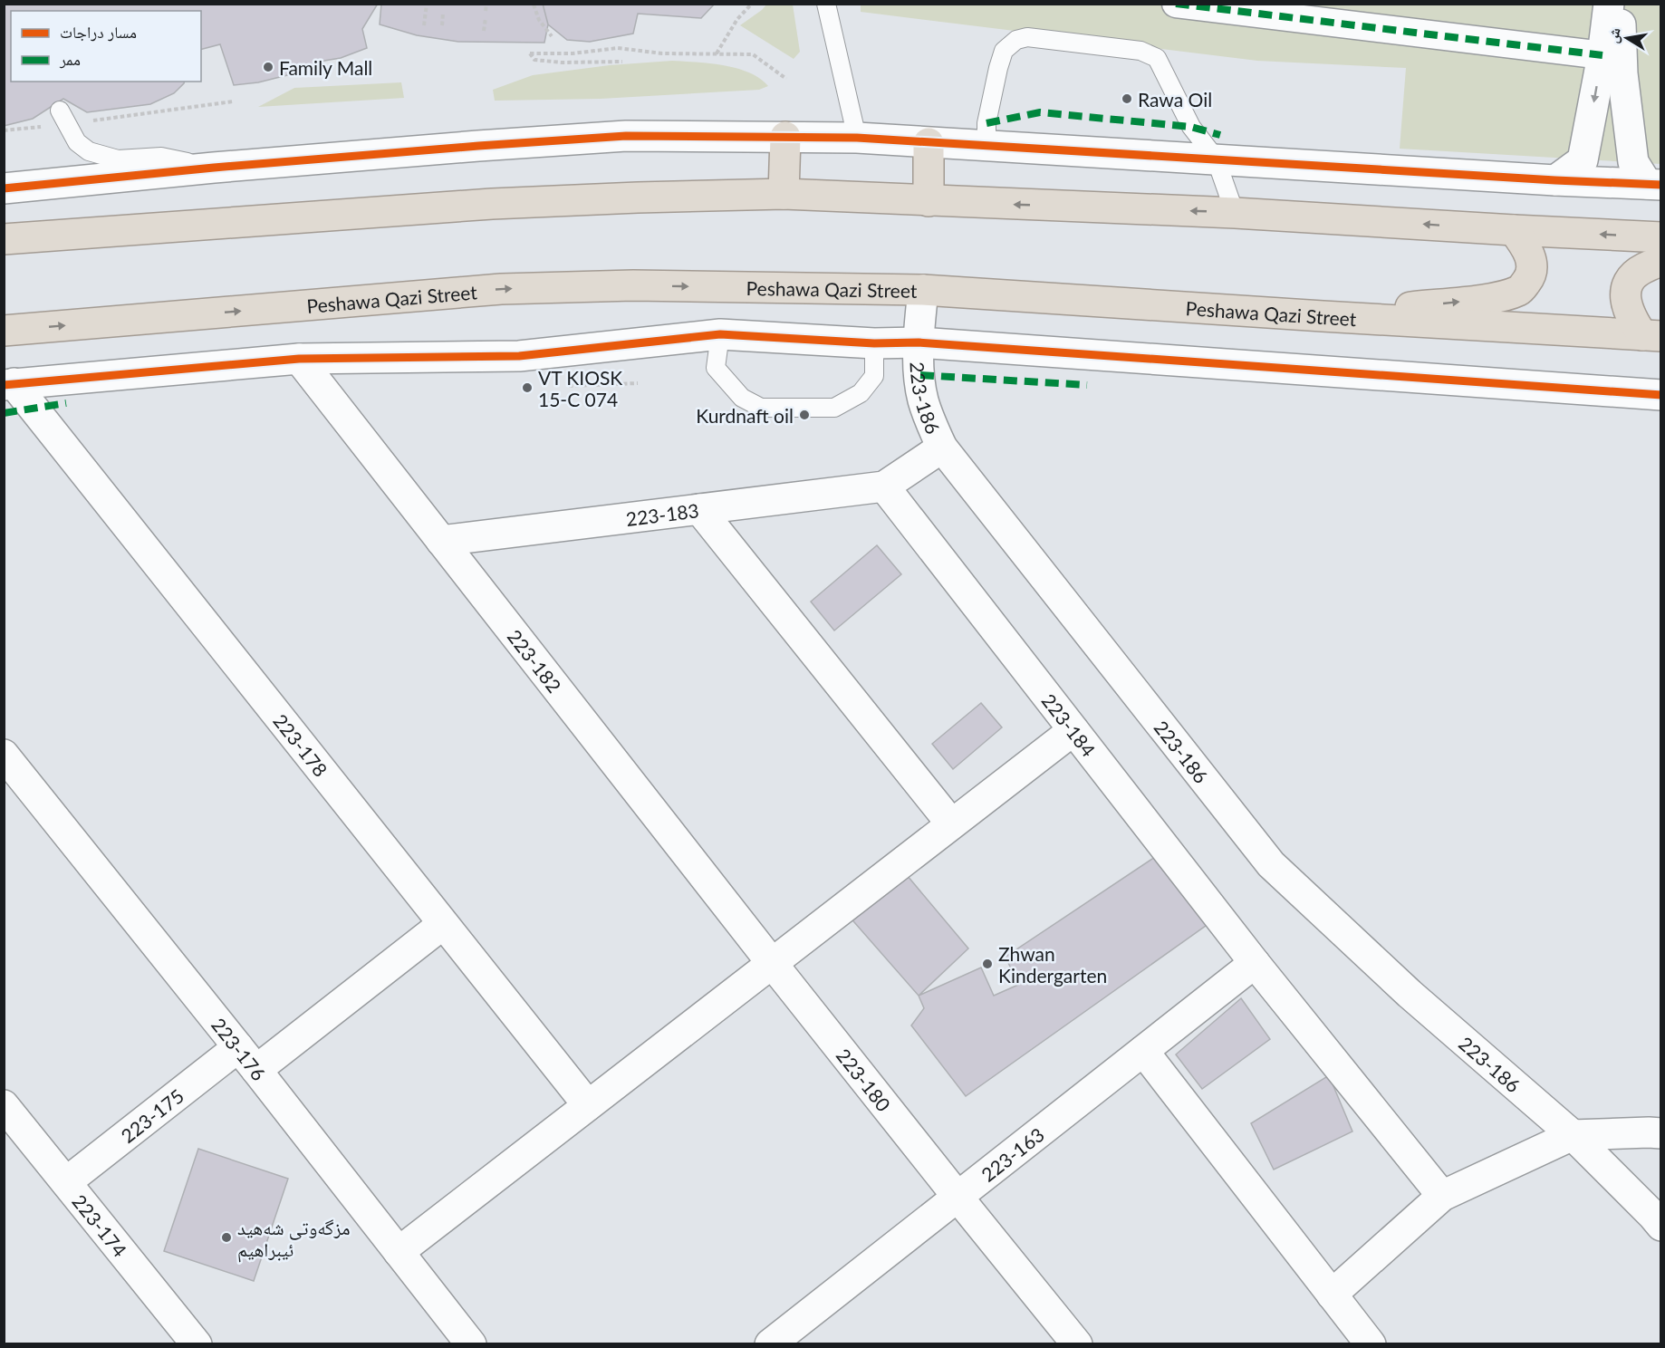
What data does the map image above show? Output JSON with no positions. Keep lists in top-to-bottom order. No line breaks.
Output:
{"streets":{"highway":["Peshawa Qazi Street"],"street":["223-186","223-183","223-182","223-184","223-178","223-176","223-180","223-175","223-163","223-174"]},"crossings":[["Peshawa Qazi Street","223-186"],["223-183","223-182"],["223-183","223-184"],["223-182","223-180"],["223-184","223-163"],["223-176","223-175"],["223-180","223-163"],["223-175","223-174"]],"places":["Family Mall","Rawa Oil","VT KIOSK 15-C 074","Kurdnaft oil","Zhwan Kindergarten","مزگەوتی شەهید ئیبراهیم"],"legend":["مسار دراجات","ممر"],"north":"left"}
